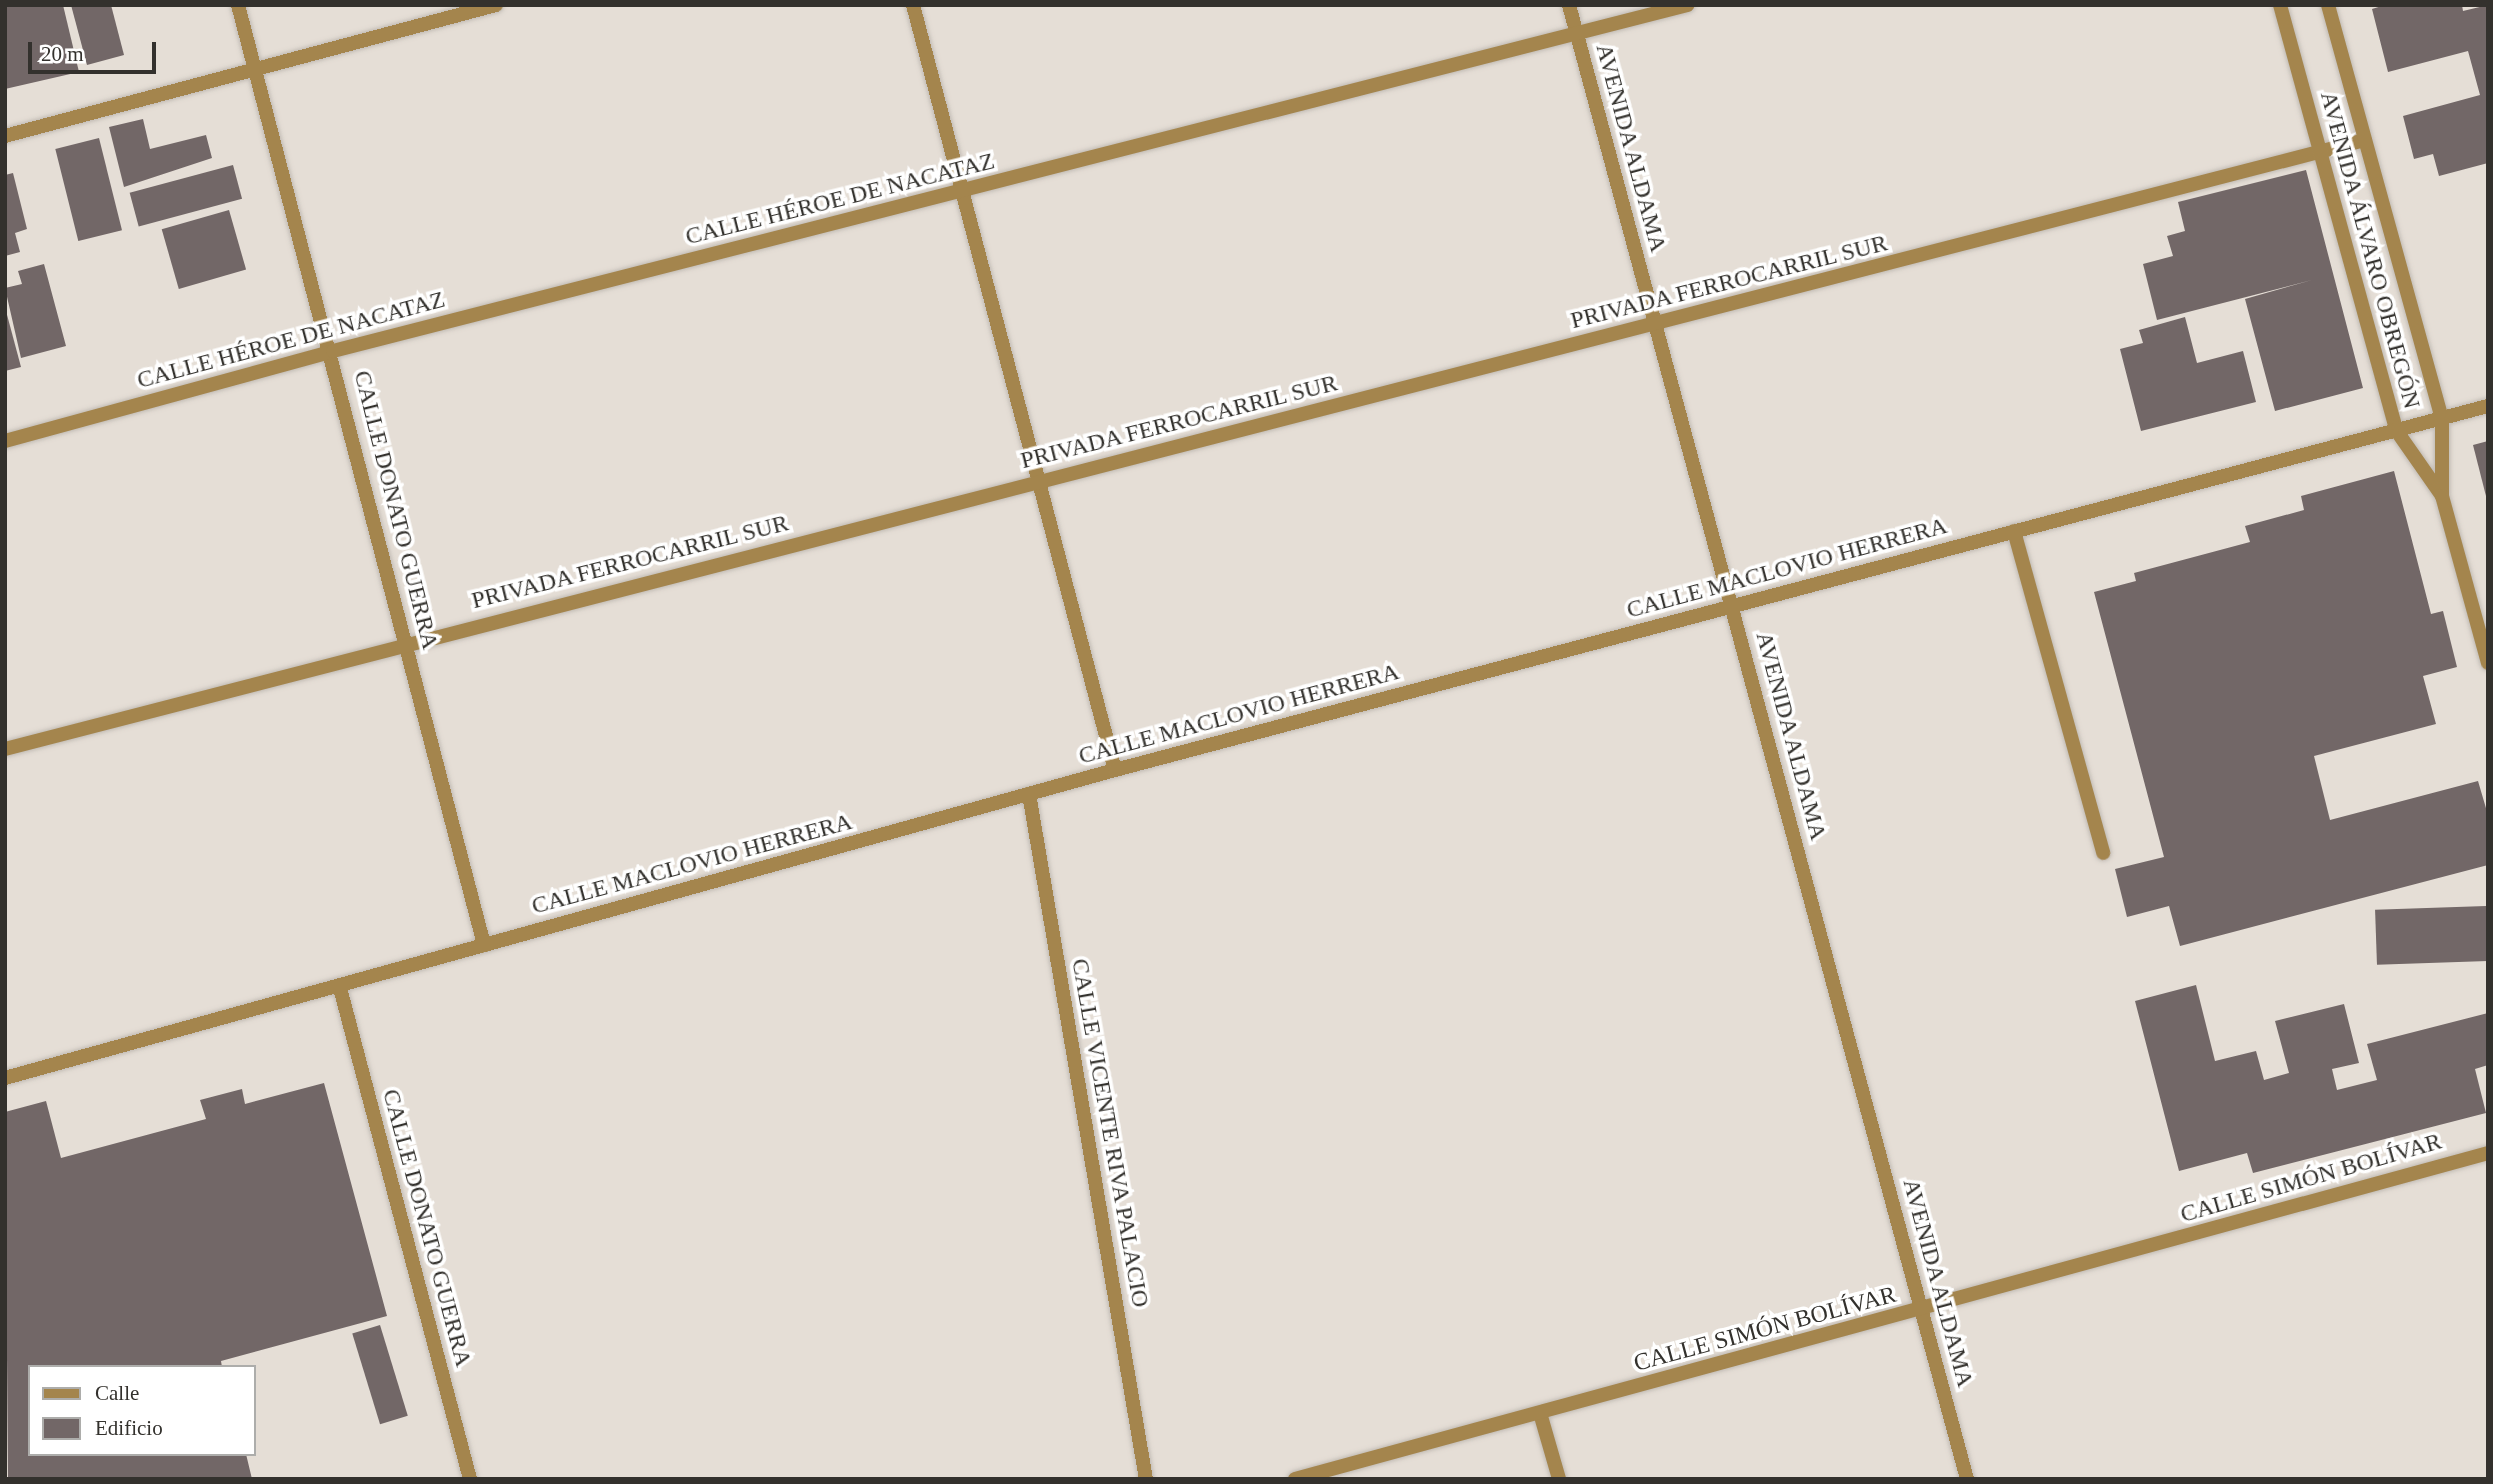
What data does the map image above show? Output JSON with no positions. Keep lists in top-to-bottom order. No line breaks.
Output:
{"streets":{"street":["AVENIDA ALDAMA","CALLE HÉROE DE NACATAZ","AVENIDA ÁLVARO OBREGÓN","PRIVADA FERROCARRIL SUR","CALLE DONATO GUERRA","CALLE MACLOVIO HERRERA","CALLE VICENTE RIVA PALACIO","CALLE SIMÓN BOLÍVAR"]},"crossings":[["AVENIDA ALDAMA","CALLE HÉROE DE NACATAZ"],["AVENIDA ALDAMA","PRIVADA FERROCARRIL SUR"],["AVENIDA ALDAMA","CALLE MACLOVIO HERRERA"],["AVENIDA ALDAMA","CALLE SIMÓN BOLÍVAR"],["CALLE HÉROE DE NACATAZ","CALLE DONATO GUERRA"],["AVENIDA ÁLVARO OBREGÓN","PRIVADA FERROCARRIL SUR"],["AVENIDA ÁLVARO OBREGÓN","CALLE MACLOVIO HERRERA"],["PRIVADA FERROCARRIL SUR","CALLE DONATO GUERRA"],["CALLE DONATO GUERRA","CALLE MACLOVIO HERRERA"],["CALLE MACLOVIO HERRERA","CALLE VICENTE RIVA PALACIO"]],"legend":["Calle","Edificio"],"scale_bar":"20 m"}
